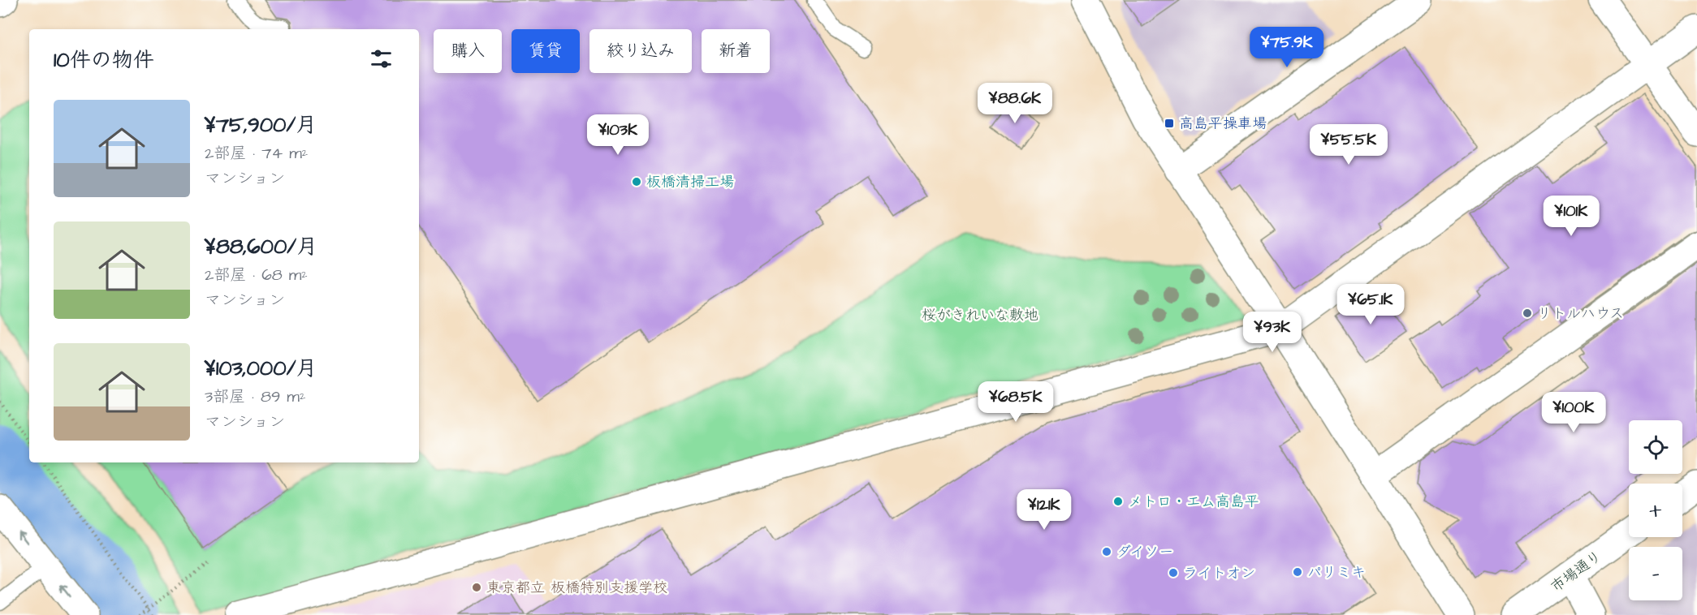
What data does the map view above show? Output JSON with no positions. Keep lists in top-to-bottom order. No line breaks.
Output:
{"streets":{"street":["市場通り"]},"parks":["桜がきれいな敷地"],"places":{"transit":["高島平操車場"],"other":["板橋清掃工場","リトルハウス","メトロ・エム高島平","ダイソー","パリミキ","ライトオン","東京都立 板橋特別支援学校"]},"page":{"price":["¥75.9K","¥88.6K","¥103K","¥55.5K","¥101K","¥65.1K","¥93K","¥68.5K","¥100K","¥121K"],"chip":["購入","賃貸","絞り込み","新着"],"heading":"10件の物件","list":[{"name":"¥75,900/月","note":"2部屋 · 74 m² · マンション"},{"name":"¥88,600/月","note":"2部屋 · 68 m² · マンション"},{"name":"¥103,000/月","note":"3部屋 · 89 m² · マンション"}],"map_buttons":["+","−"]}}
